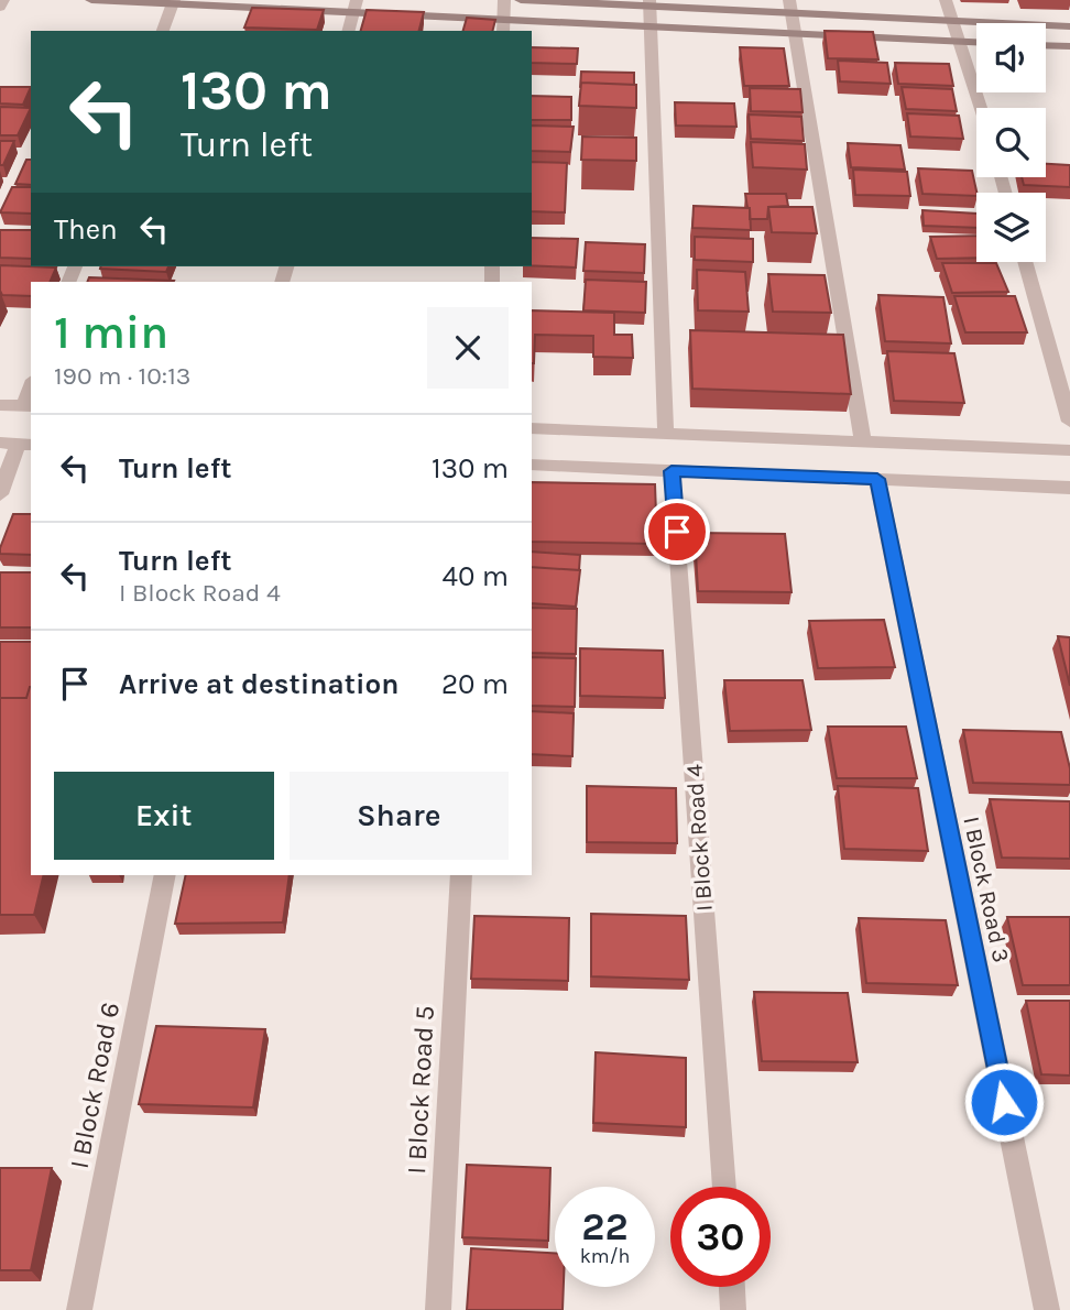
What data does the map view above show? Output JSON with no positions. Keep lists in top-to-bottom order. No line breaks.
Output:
{"streets":{"street":["I Block Road 4","I Block Road 3","I Block Road 6","I Block Road 5"]},"page":{"turn":["130 m","Turn left"],"then":"Then","heading":["1 min","190 m · 10:13"],"list":[{"name":"Turn left","value":"130 m"},{"name":"Turn left","note":"I Block Road 4","value":"40 m"},{"name":"Arrive at destination","value":"20 m"}],"buttons":["Exit","Share"],"speed":"22 km/h","limit":"30"}}
